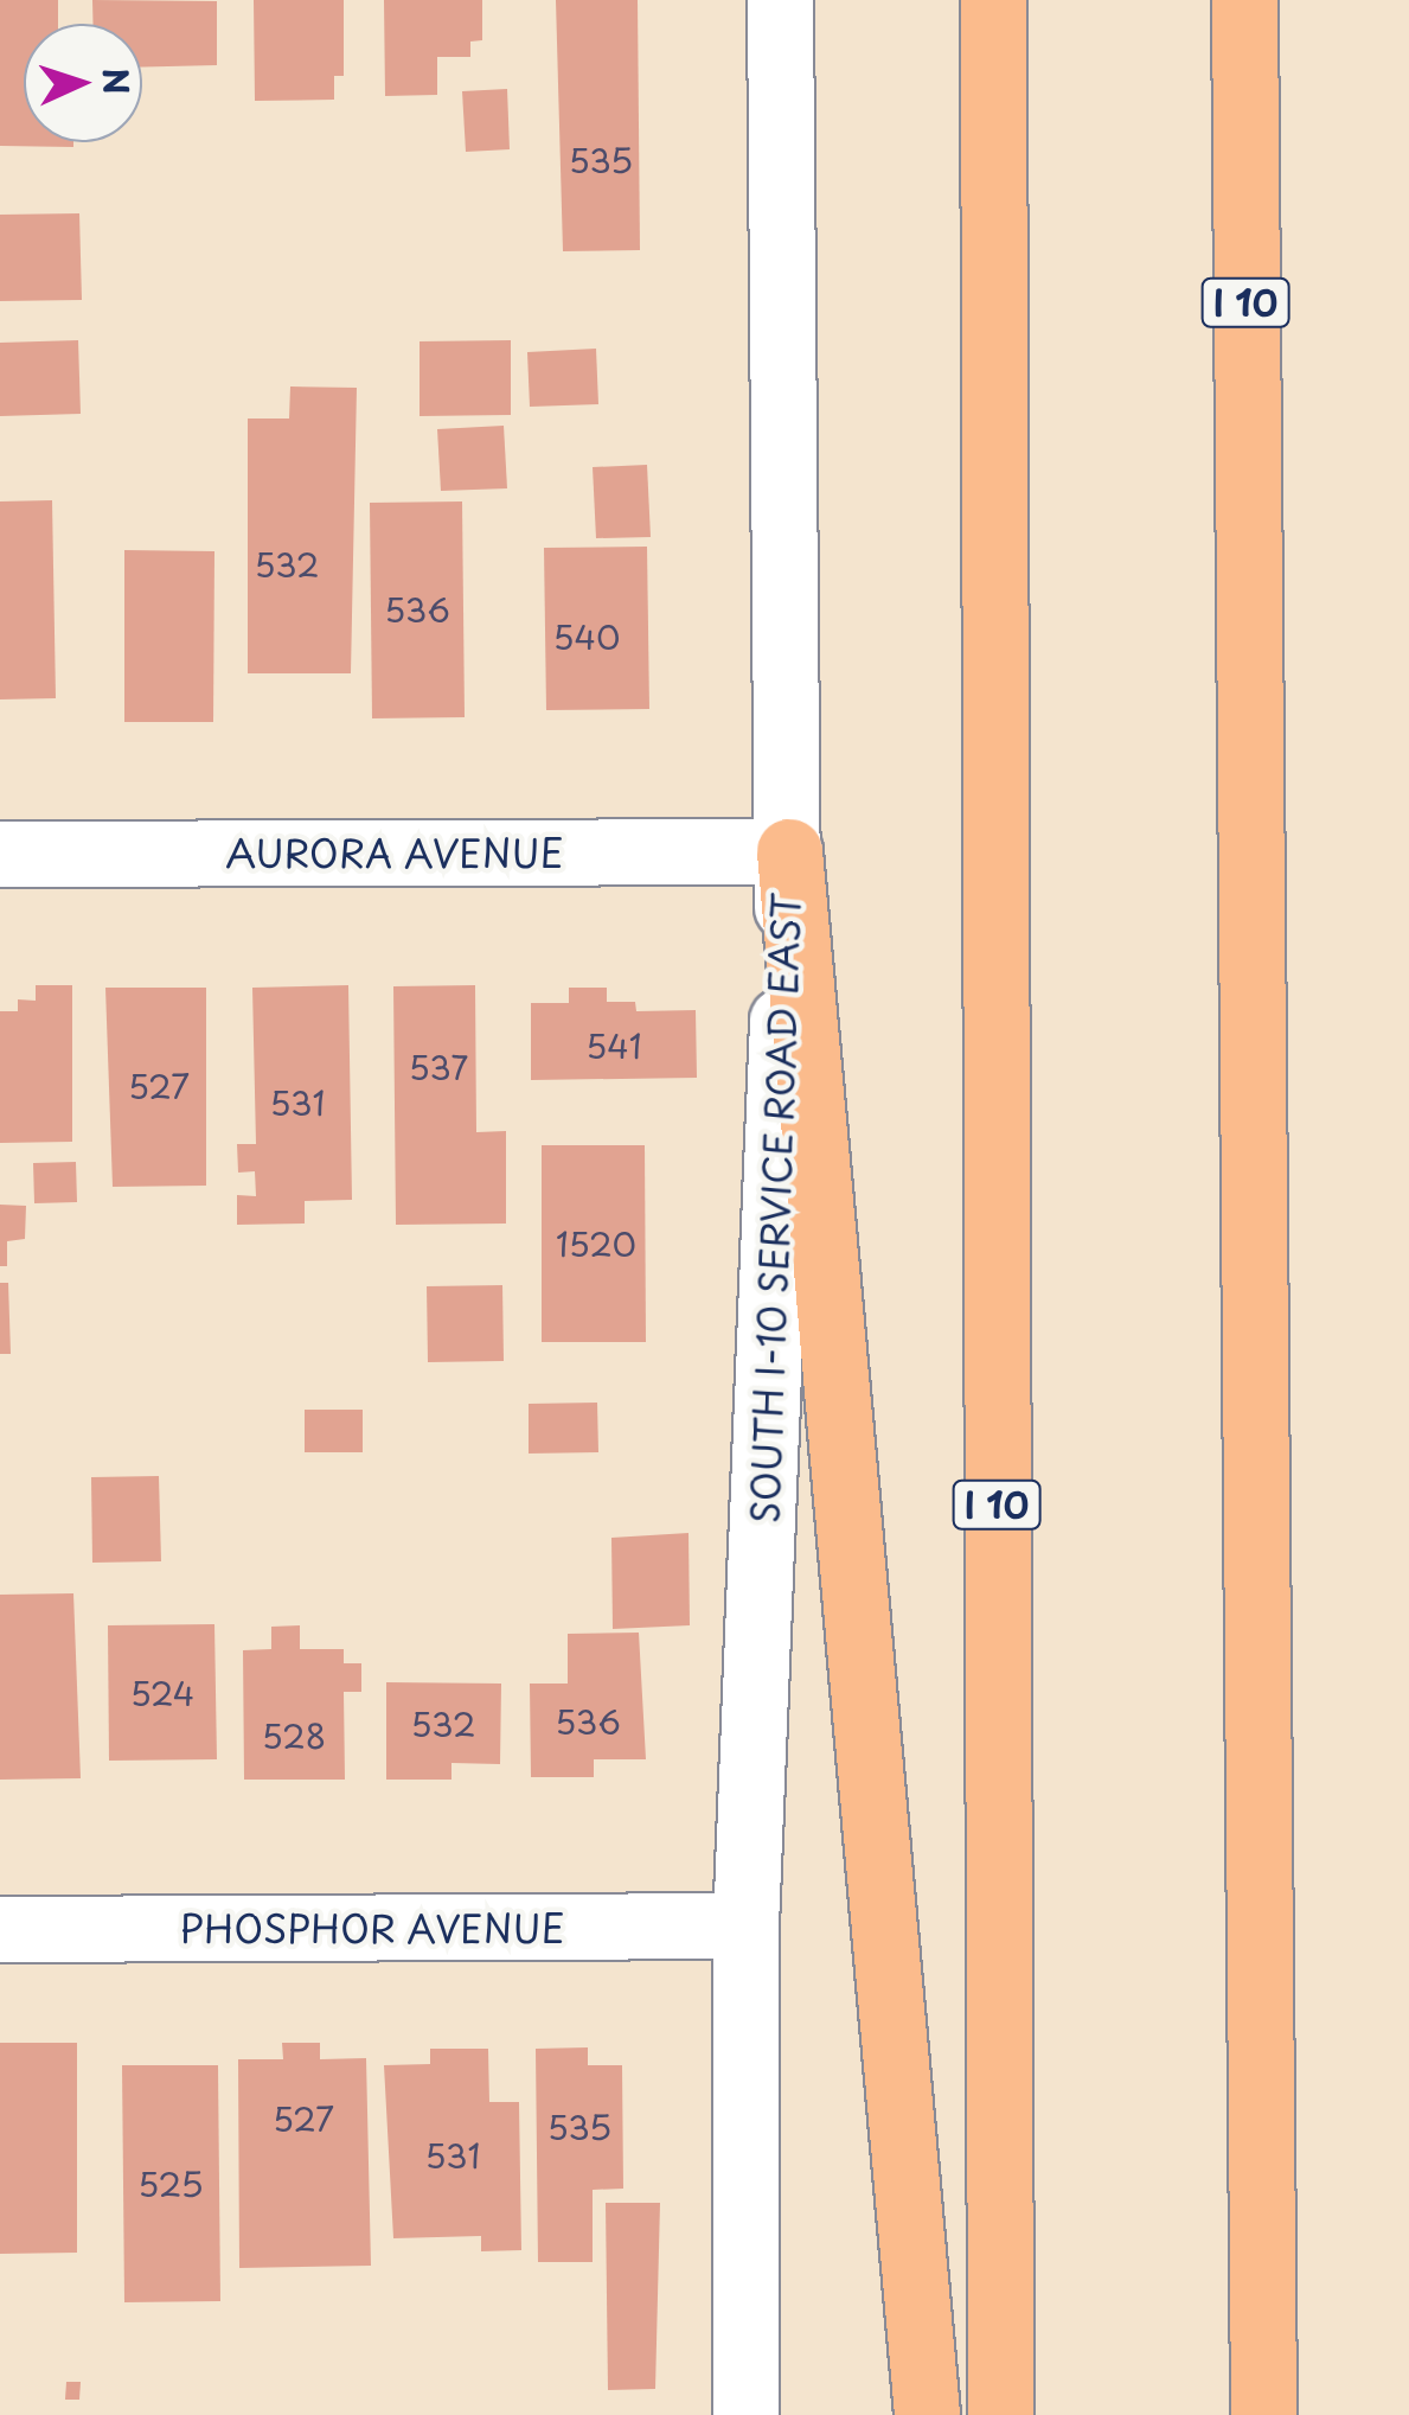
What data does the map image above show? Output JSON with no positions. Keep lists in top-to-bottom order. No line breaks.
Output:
{"streets":{"highway":["I 10"],"street":["AURORA AVENUE","SOUTH I-10 SERVICE ROAD EAST","PHOSPHOR AVENUE"]},"crossings":[["AURORA AVENUE","SOUTH I-10 SERVICE ROAD EAST"],["SOUTH I-10 SERVICE ROAD EAST","PHOSPHOR AVENUE"]],"house_numbers":["535","532","536","540","541","537","527","531","1520","524","536","532","528","527","535","531","525"],"north":"right"}
